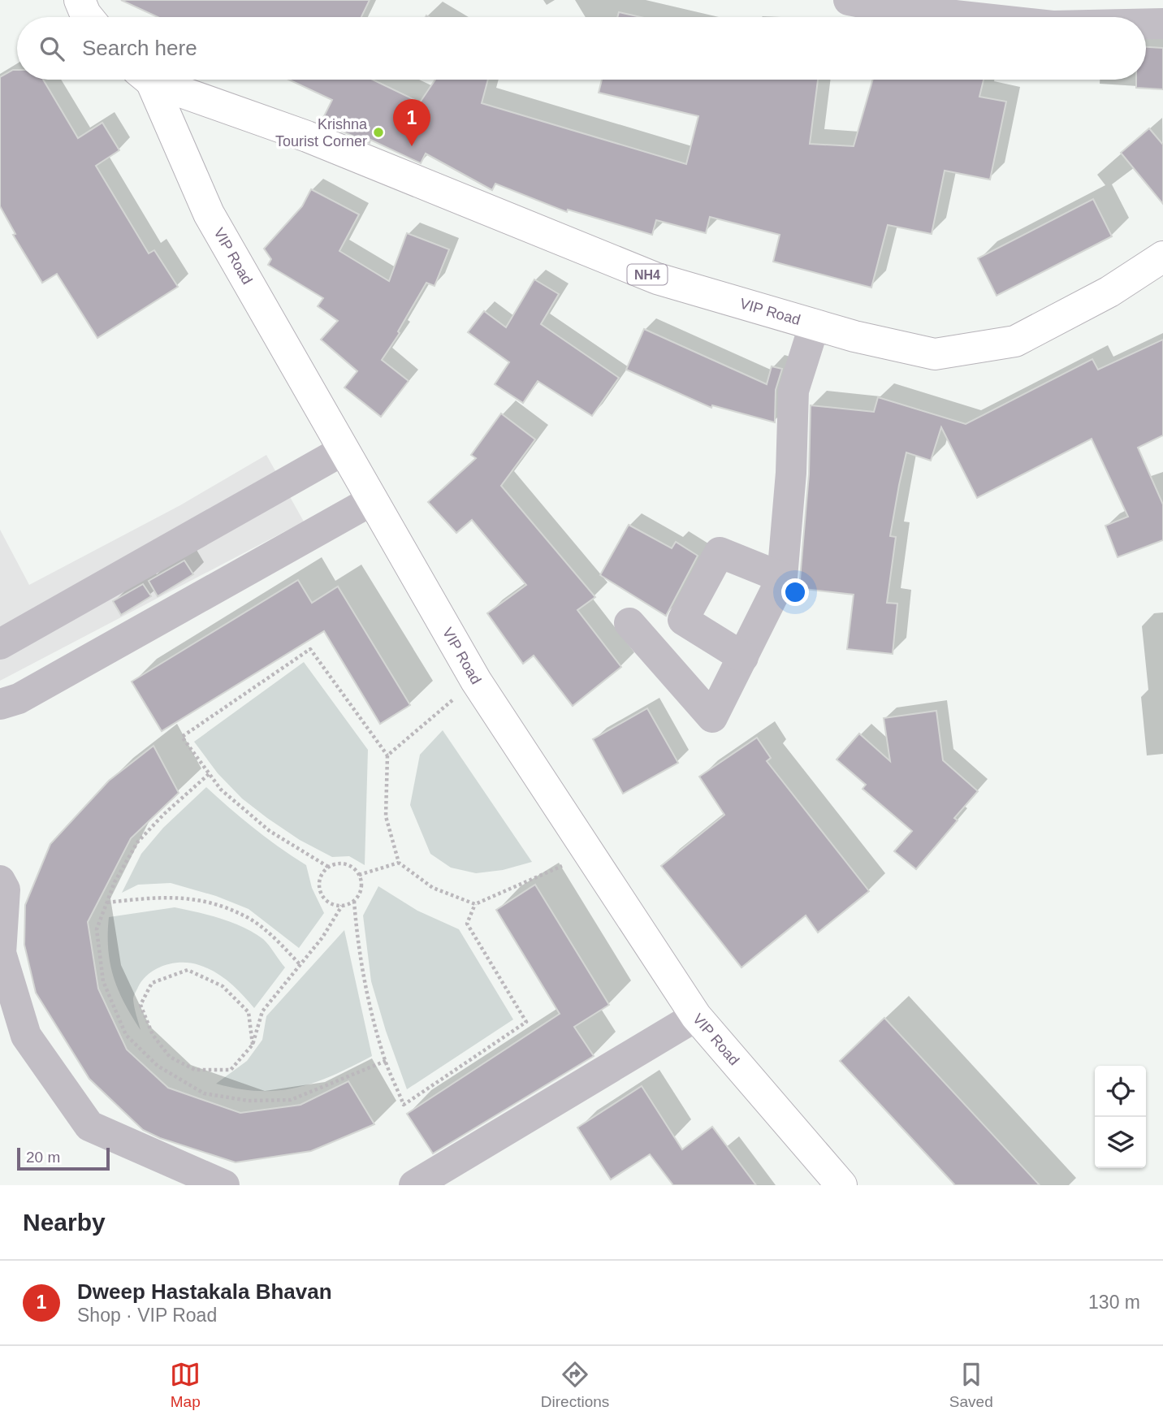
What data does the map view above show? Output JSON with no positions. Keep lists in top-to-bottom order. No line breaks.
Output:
{"streets":{"main road":["VIP Road","NH4"]},"places":["Krishna Tourist Corner"],"scale_bar":"20 m","page":{"search":"Search here","pins":"1","scale":"20 m","heading":"Nearby","list":[{"mark":"1","name":"Dweep Hastakala Bhavan","note":"Shop · VIP Road","value":"130 m"}],"nav":["Map","Directions","Saved"]}}
